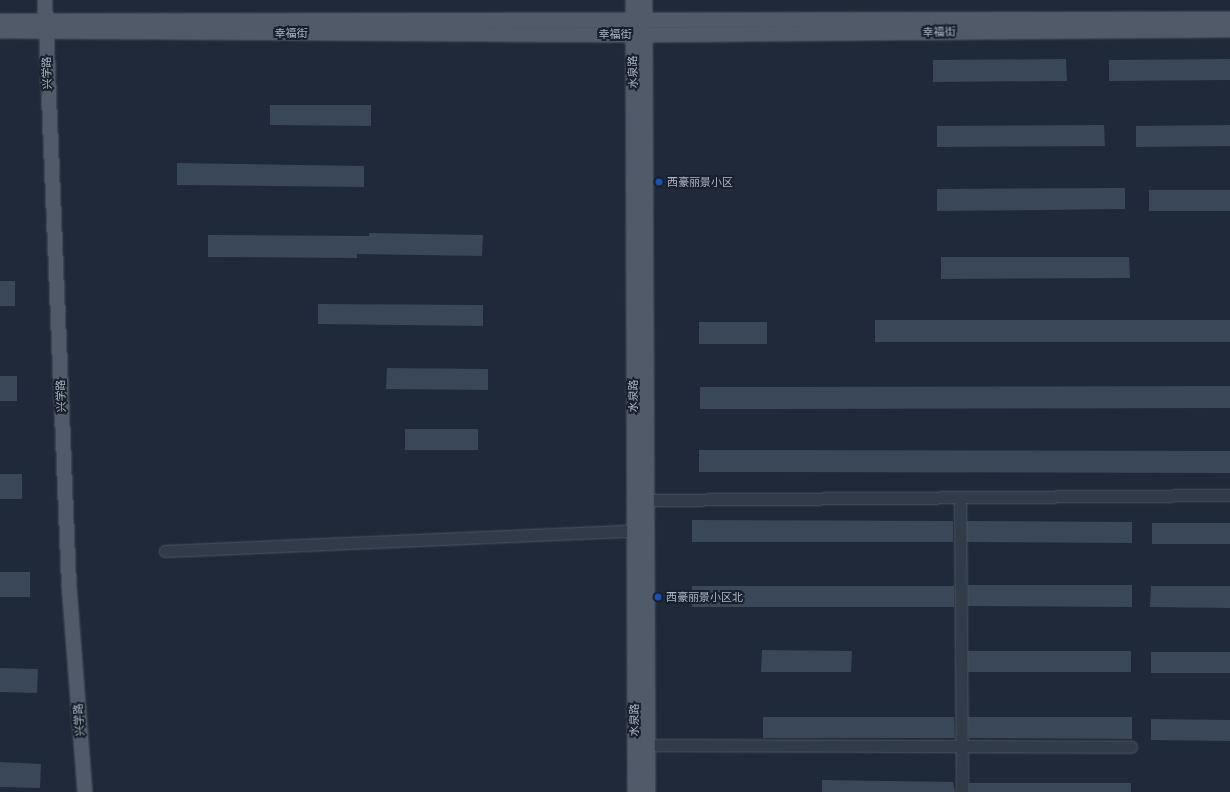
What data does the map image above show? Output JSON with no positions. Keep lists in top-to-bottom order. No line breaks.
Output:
{"streets":{"main road":["幸福街","水泉路","兴学路"]},"crossings":[["幸福街","水泉路"],["幸福街","兴学路"]],"places":["西豪丽景小区","西豪丽景小区北"]}
